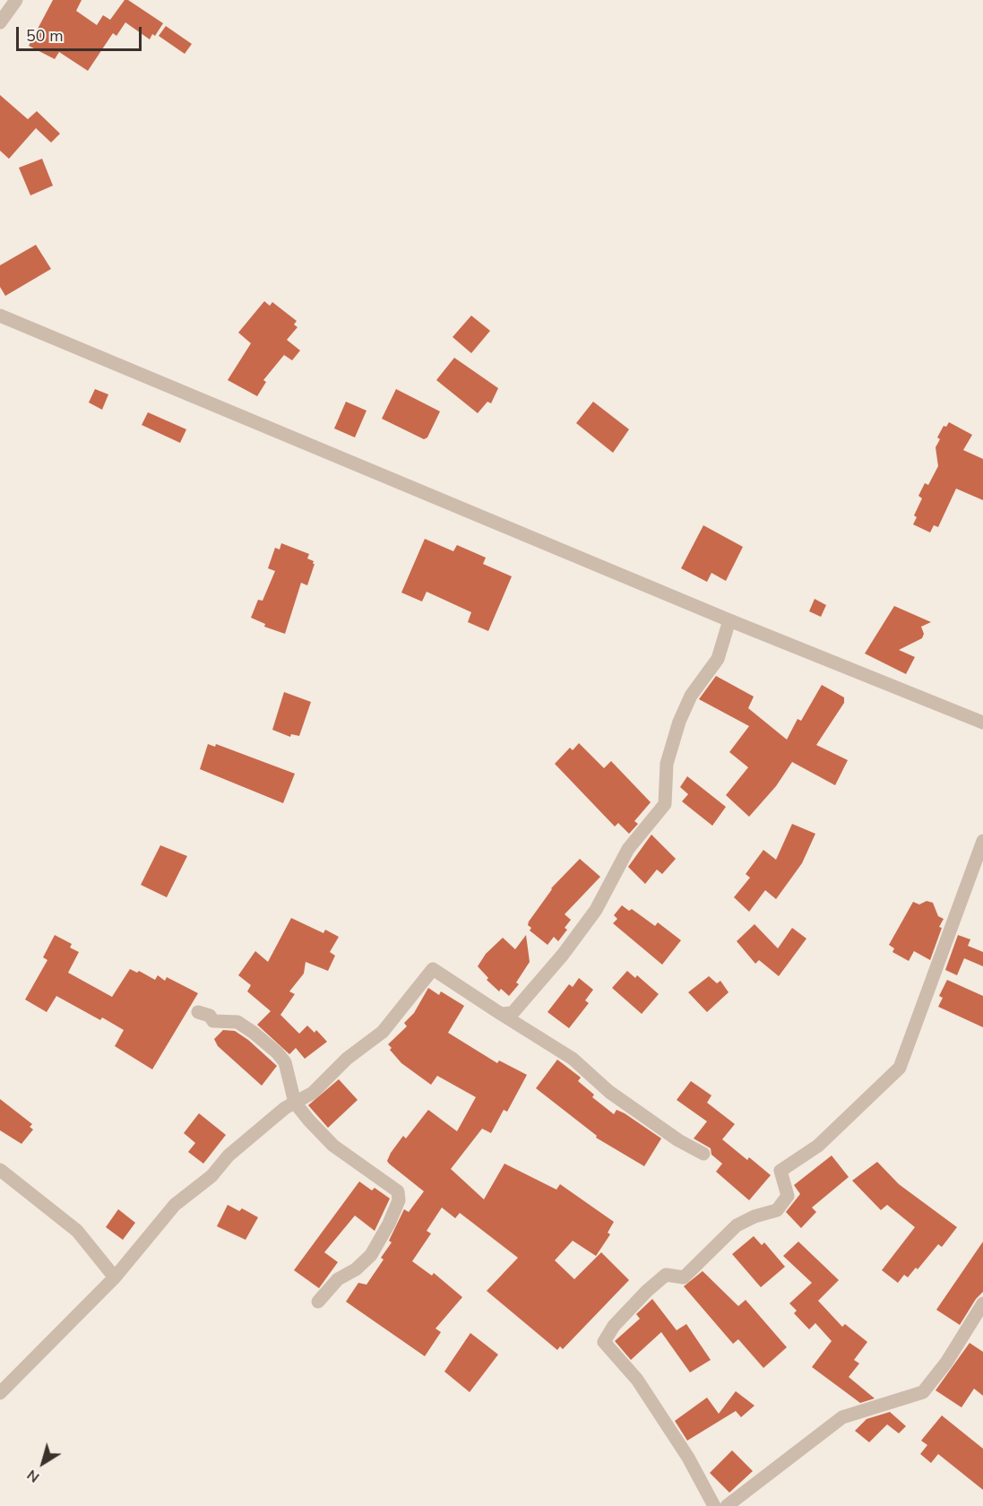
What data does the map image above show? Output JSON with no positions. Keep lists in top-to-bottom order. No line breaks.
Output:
{"scale_bar":"50 m","north":"bottom left"}
